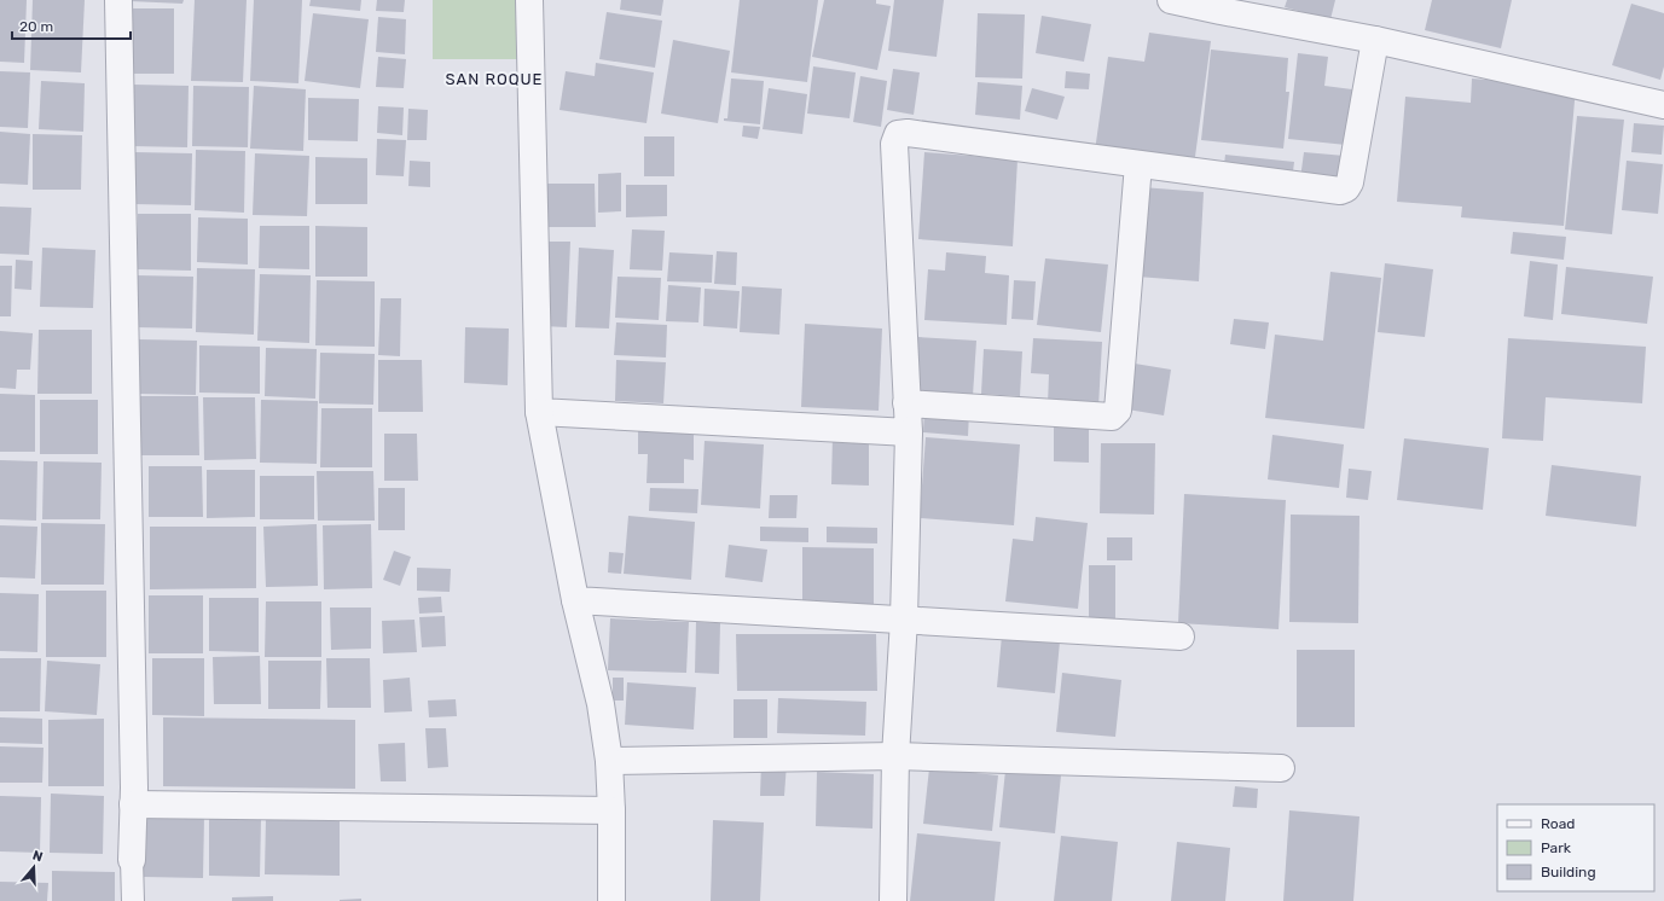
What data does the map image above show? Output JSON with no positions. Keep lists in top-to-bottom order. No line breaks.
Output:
{"districts":["SAN ROQUE"],"legend":["Road","Park","Building"],"scale_bar":"20 m","north":"top"}
